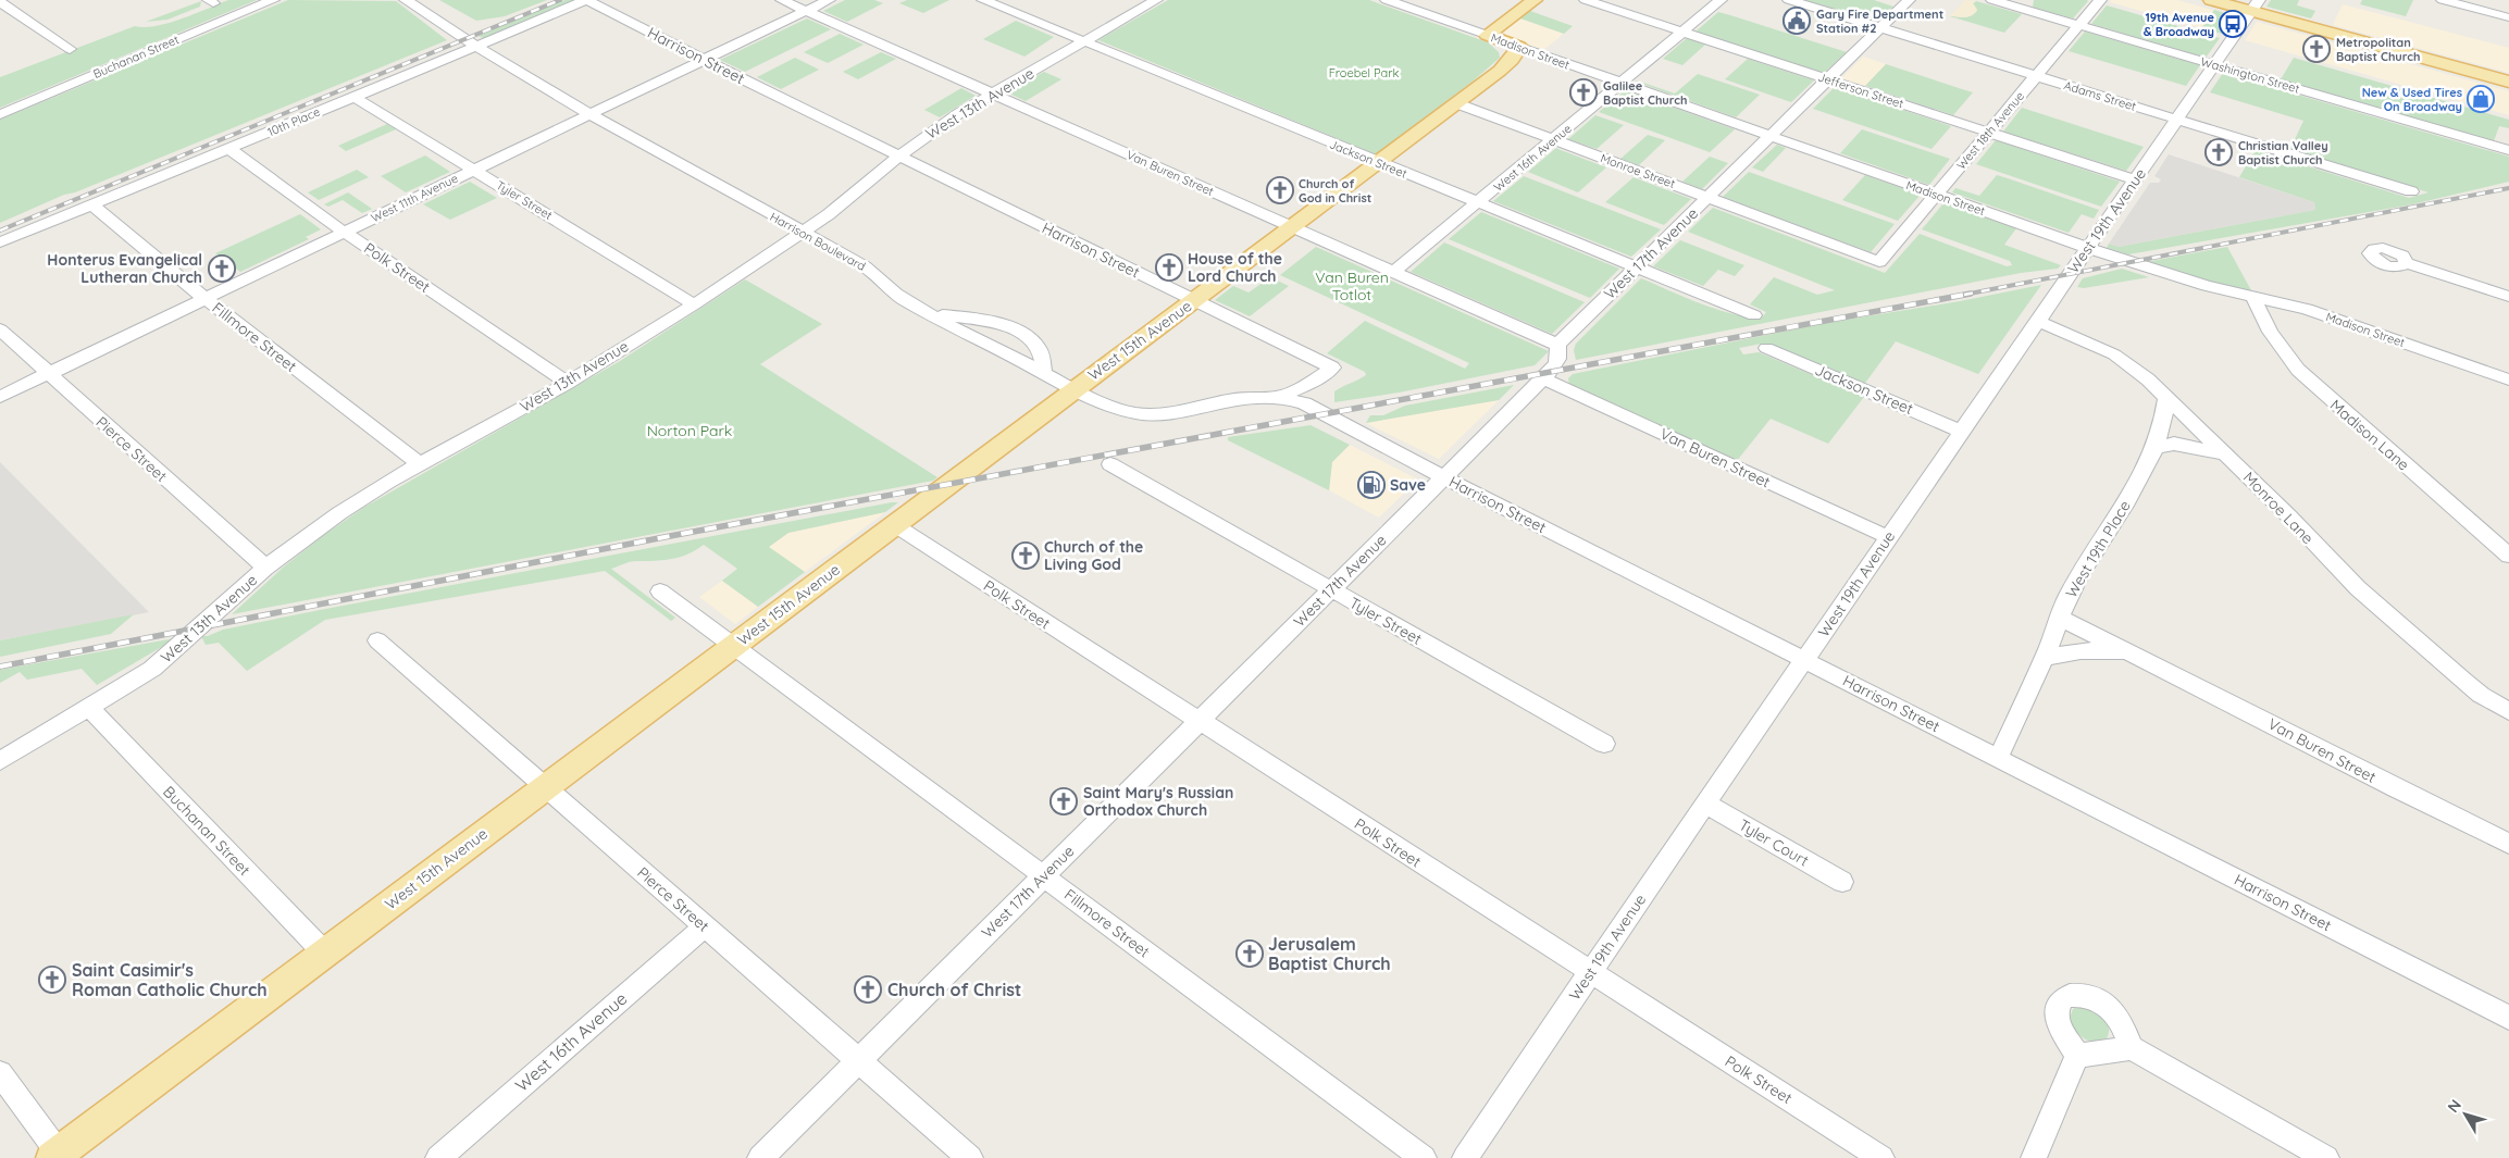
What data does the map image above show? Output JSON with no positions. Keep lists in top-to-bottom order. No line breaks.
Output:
{"streets":{"main road":["Madison Street","West 15th Avenue"],"street":["Harrison Street","Buchanan Street","Washington Street","Jefferson Street","Adams Street","West 13th Avenue","10th Place","West 18th Avenue","West 16th Avenue","Jackson Street","Monroe Street","Van Buren Street","West 11th Avenue","Tyler Street","West 19th Avenue","Harrison Boulevard","West 17th Avenue","Polk Street","Fillmore Street","Madison Lane","Pierce Street","Monroe Lane","West 19th Place","Tyler Court"]},"crossings":[["Madison Street","West 18th Avenue"],["Madison Street","West 16th Avenue"],["Madison Street","West 19th Avenue"],["Madison Street","West 17th Avenue"],["Madison Street","West 15th Avenue"],["Madison Street","Madison Lane"],["Harrison Street","West 13th Avenue"],["Harrison Street","10th Place"],["Harrison Street","West 11th Avenue"],["Harrison Street","West 19th Avenue"],["Harrison Street","Harrison Boulevard"],["Harrison Street","West 17th Avenue"],["Harrison Street","West 15th Avenue"],["Harrison Street","West 19th Place"],["Buchanan Street","West 13th Avenue"],["Buchanan Street","West 15th Avenue"],["Washington Street","West 18th Avenue"],["Washington Street","West 19th Avenue"],["Jefferson Street","West 18th Avenue"],["Jefferson Street","West 16th Avenue"],["Jefferson Street","West 19th Avenue"],["Jefferson Street","West 17th Avenue"],["Adams Street","West 18th Avenue"],["Adams Street","West 19th Avenue"],["Adams Street","West 17th Avenue"],["West 13th Avenue","Jackson Street"],["West 13th Avenue","Van Buren Street"],["West 13th Avenue","Tyler Street"],["West 13th Avenue","Harrison Boulevard"],["West 13th Avenue","Polk Street"],["West 13th Avenue","Fillmore Street"],["West 13th Avenue","Pierce Street"],["10th Place","Tyler Street"],["10th Place","Harrison Boulevard"],["10th Place","Polk Street"],["10th Place","Fillmore Street"],["West 18th Avenue","Monroe Street"],["West 16th Avenue","Jackson Street"],["West 16th Avenue","Monroe Street"],["West 16th Avenue","Van Buren Street"],["West 16th Avenue","Pierce Street"],["Jackson Street","West 19th Avenue"],["Jackson Street","West 17th Avenue"],["Jackson Street","West 15th Avenue"],["Monroe Street","West 17th Avenue"],["Monroe Street","West 15th Avenue"],["Van Buren Street","West 11th Avenue"],["Van Buren Street","West 19th Avenue"],["Van Buren Street","West 17th Avenue"],["Van Buren Street","West 15th Avenue"],["Van Buren Street","West 19th Place"],["West 11th Avenue","Tyler Street"],["West 11th Avenue","Harrison Boulevard"],["West 11th Avenue","Polk Street"],["West 11th Avenue","Fillmore Street"],["West 11th Avenue","Pierce Street"],["Tyler Street","West 17th Avenue"],["West 19th Avenue","Polk Street"],["West 19th Avenue","Monroe Lane"],["West 19th Avenue","Tyler Court"],["Harrison Boulevard","West 15th Avenue"],["West 17th Avenue","Polk Street"],["West 17th Avenue","Fillmore Street"],["West 17th Avenue","Pierce Street"],["Polk Street","West 15th Avenue"],["Fillmore Street","West 15th Avenue"],["West 15th Avenue","Pierce Street"],["Monroe Lane","West 19th Place"]],"parks":["Froebel Park","Van Buren Totlot","Norton Park"],"places":{"public building":["Gary Fire Department Station #2"],"bus stop":["19th Avenue & Broadway"],"church":["Metropolitan Baptist Church","Galilee Baptist Church","Christian Valley Baptist Church","Church of God in Christ","House of the Lord Church","Honterus Evangelical Lutheran Church","Church of the Living God","Saint Mary's Russian Orthodox Church","Jerusalem Baptist Church","Saint Casimir's Roman Catholic Church","Church of Christ"],"shop":["New & Used Tires On Broadway"],"fuel station":["Save"]},"north":"top left"}
